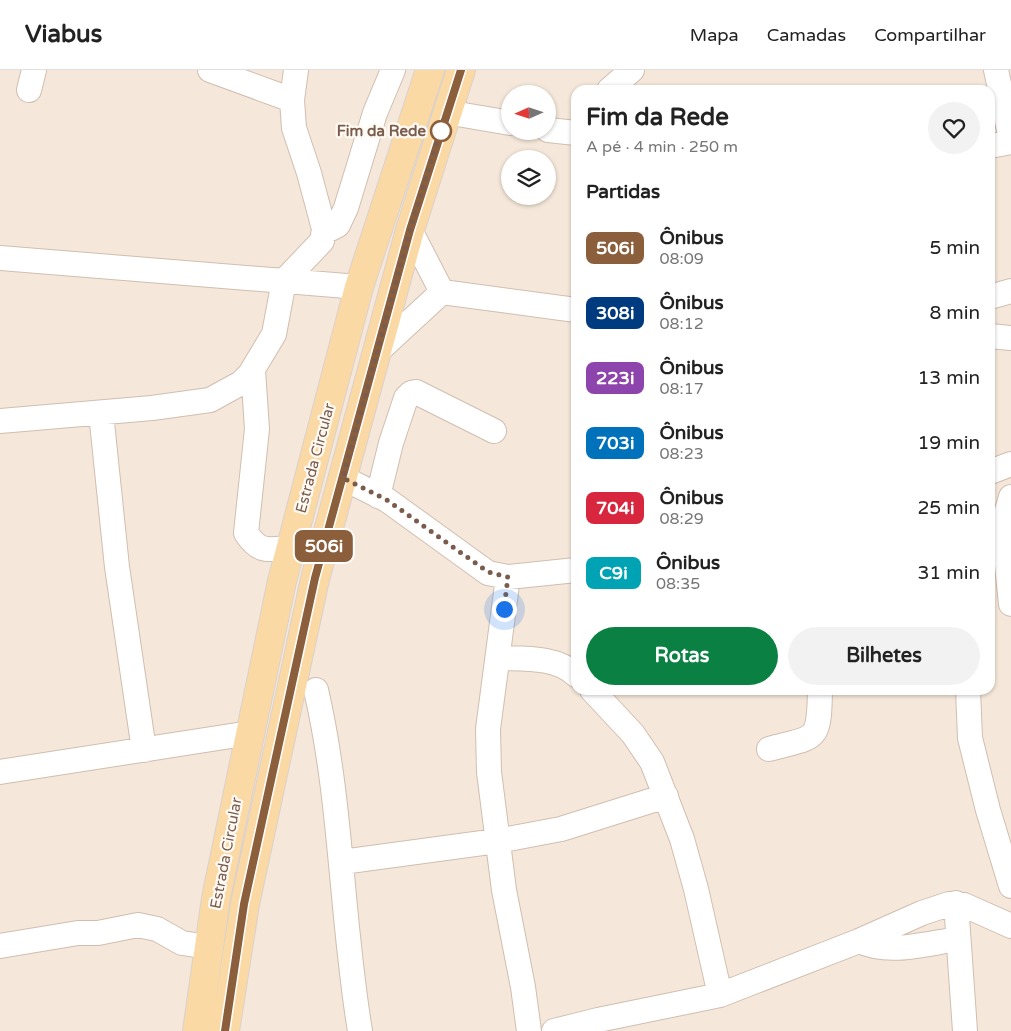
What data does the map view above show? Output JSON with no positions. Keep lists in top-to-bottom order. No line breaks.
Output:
{"streets":{"main road":["Estrada Circular"]},"places":["Fim da Rede"],"lines":["bus line 506i"],"north":"left","page":{"header":"Viabus","nav":["Mapa","Camadas","Compartilhar"],"on_map":"506i","heading":[["Fim da Rede","A pé · 4 min · 250 m"],"Partidas"],"list":[{"mark":"506i","name":"Ônibus","note":"08:09","value":"5 min"},{"mark":"308i","name":"Ônibus","note":"08:12","value":"8 min"},{"mark":"223i","name":"Ônibus","note":"08:17","value":"13 min"},{"mark":"703i","name":"Ônibus","note":"08:23","value":"19 min"},{"mark":"704i","name":"Ônibus","note":"08:29","value":"25 min"},{"mark":"C9i","name":"Ônibus","note":"08:35","value":"31 min"}],"buttons":["Rotas","Bilhetes"]}}
